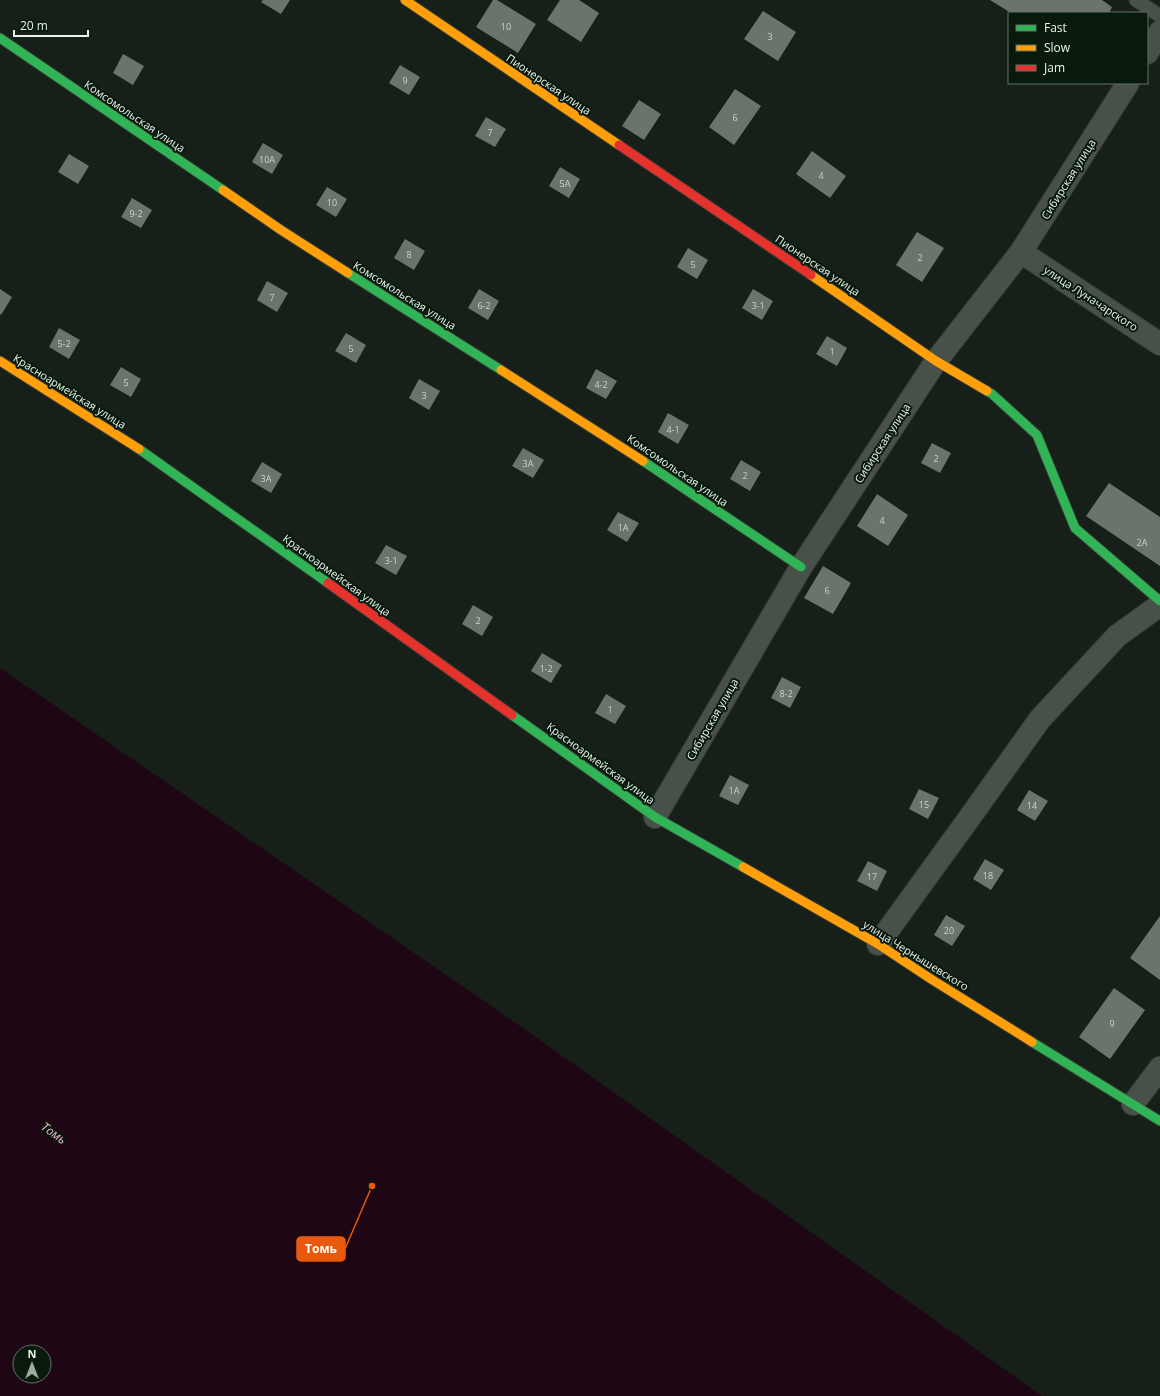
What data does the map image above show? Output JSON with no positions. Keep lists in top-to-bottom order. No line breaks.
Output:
{"streets":{"street":["Пионерская улица","Комсомольская улица","Сибирская улица","улица Луначарского","Красноармейская улица","улица Чернышевского"]},"crossings":[["Пионерская улица","Сибирская улица"],["Комсомольская улица","Сибирская улица"],["Сибирская улица","улица Луначарского"],["Сибирская улица","Красноармейская улица"],["Сибирская улица","улица Чернышевского"],["Красноармейская улица","улица Чернышевского"]],"water":["Томь"],"places":["Томь"],"house_numbers":["10","3","9","6","7","10А","4","5А","10","9-2","8","2","5","7","6-2","3-1","5-2","5","1","5","4-2","3","4-1","2","3А","2","3А","4","1А","2А","3-1","6","2","1-2","8-2","1","1А","15","14","18","17","20","9"],"legend":["Fast","Slow","Jam"],"scale_bar":"20 m","north":"top"}
